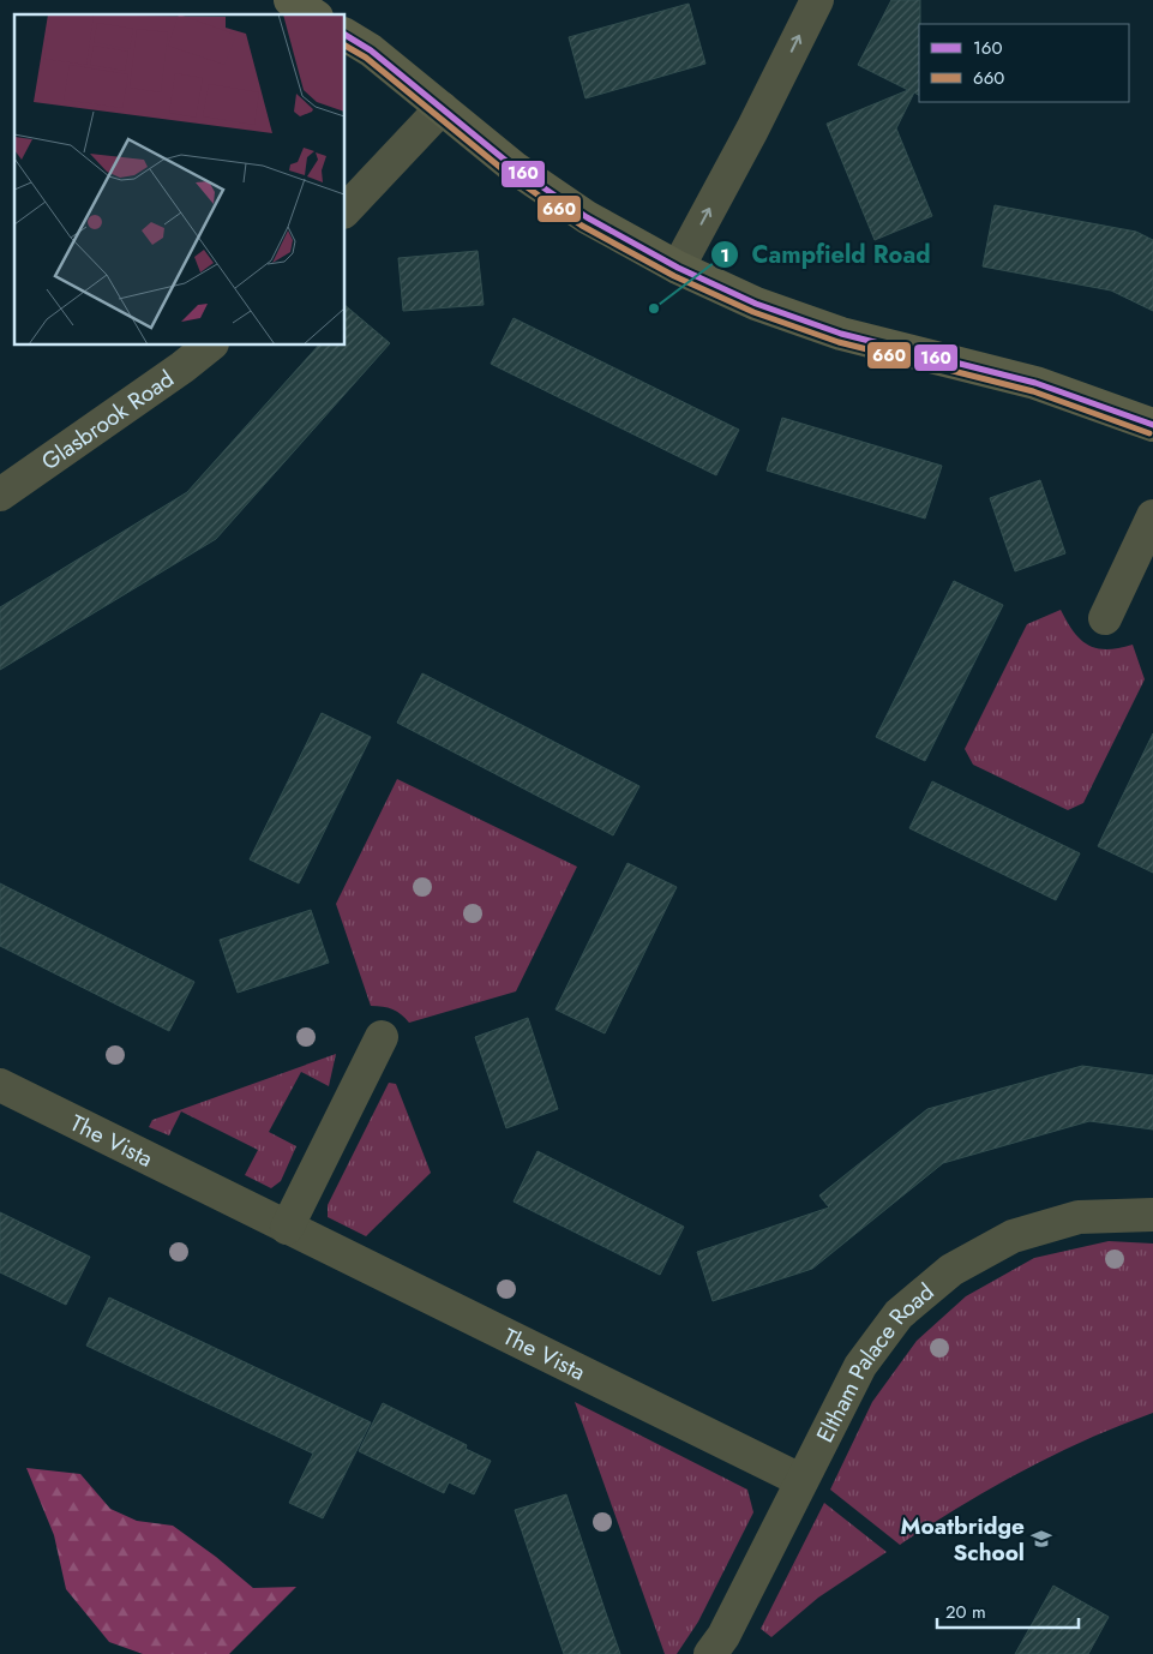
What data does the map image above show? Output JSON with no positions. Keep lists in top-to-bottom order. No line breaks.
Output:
{"streets":{"street":["Glasbrook Road","The Vista","Eltham Palace Road"]},"crossings":[["The Vista","Eltham Palace Road"]],"places":{"other":["Campfield Road"],"school or university":["Moatbridge School"]},"lines":["transit line 160","transit line 660"],"legend":["160","660"],"scale_bar":"20 m"}
